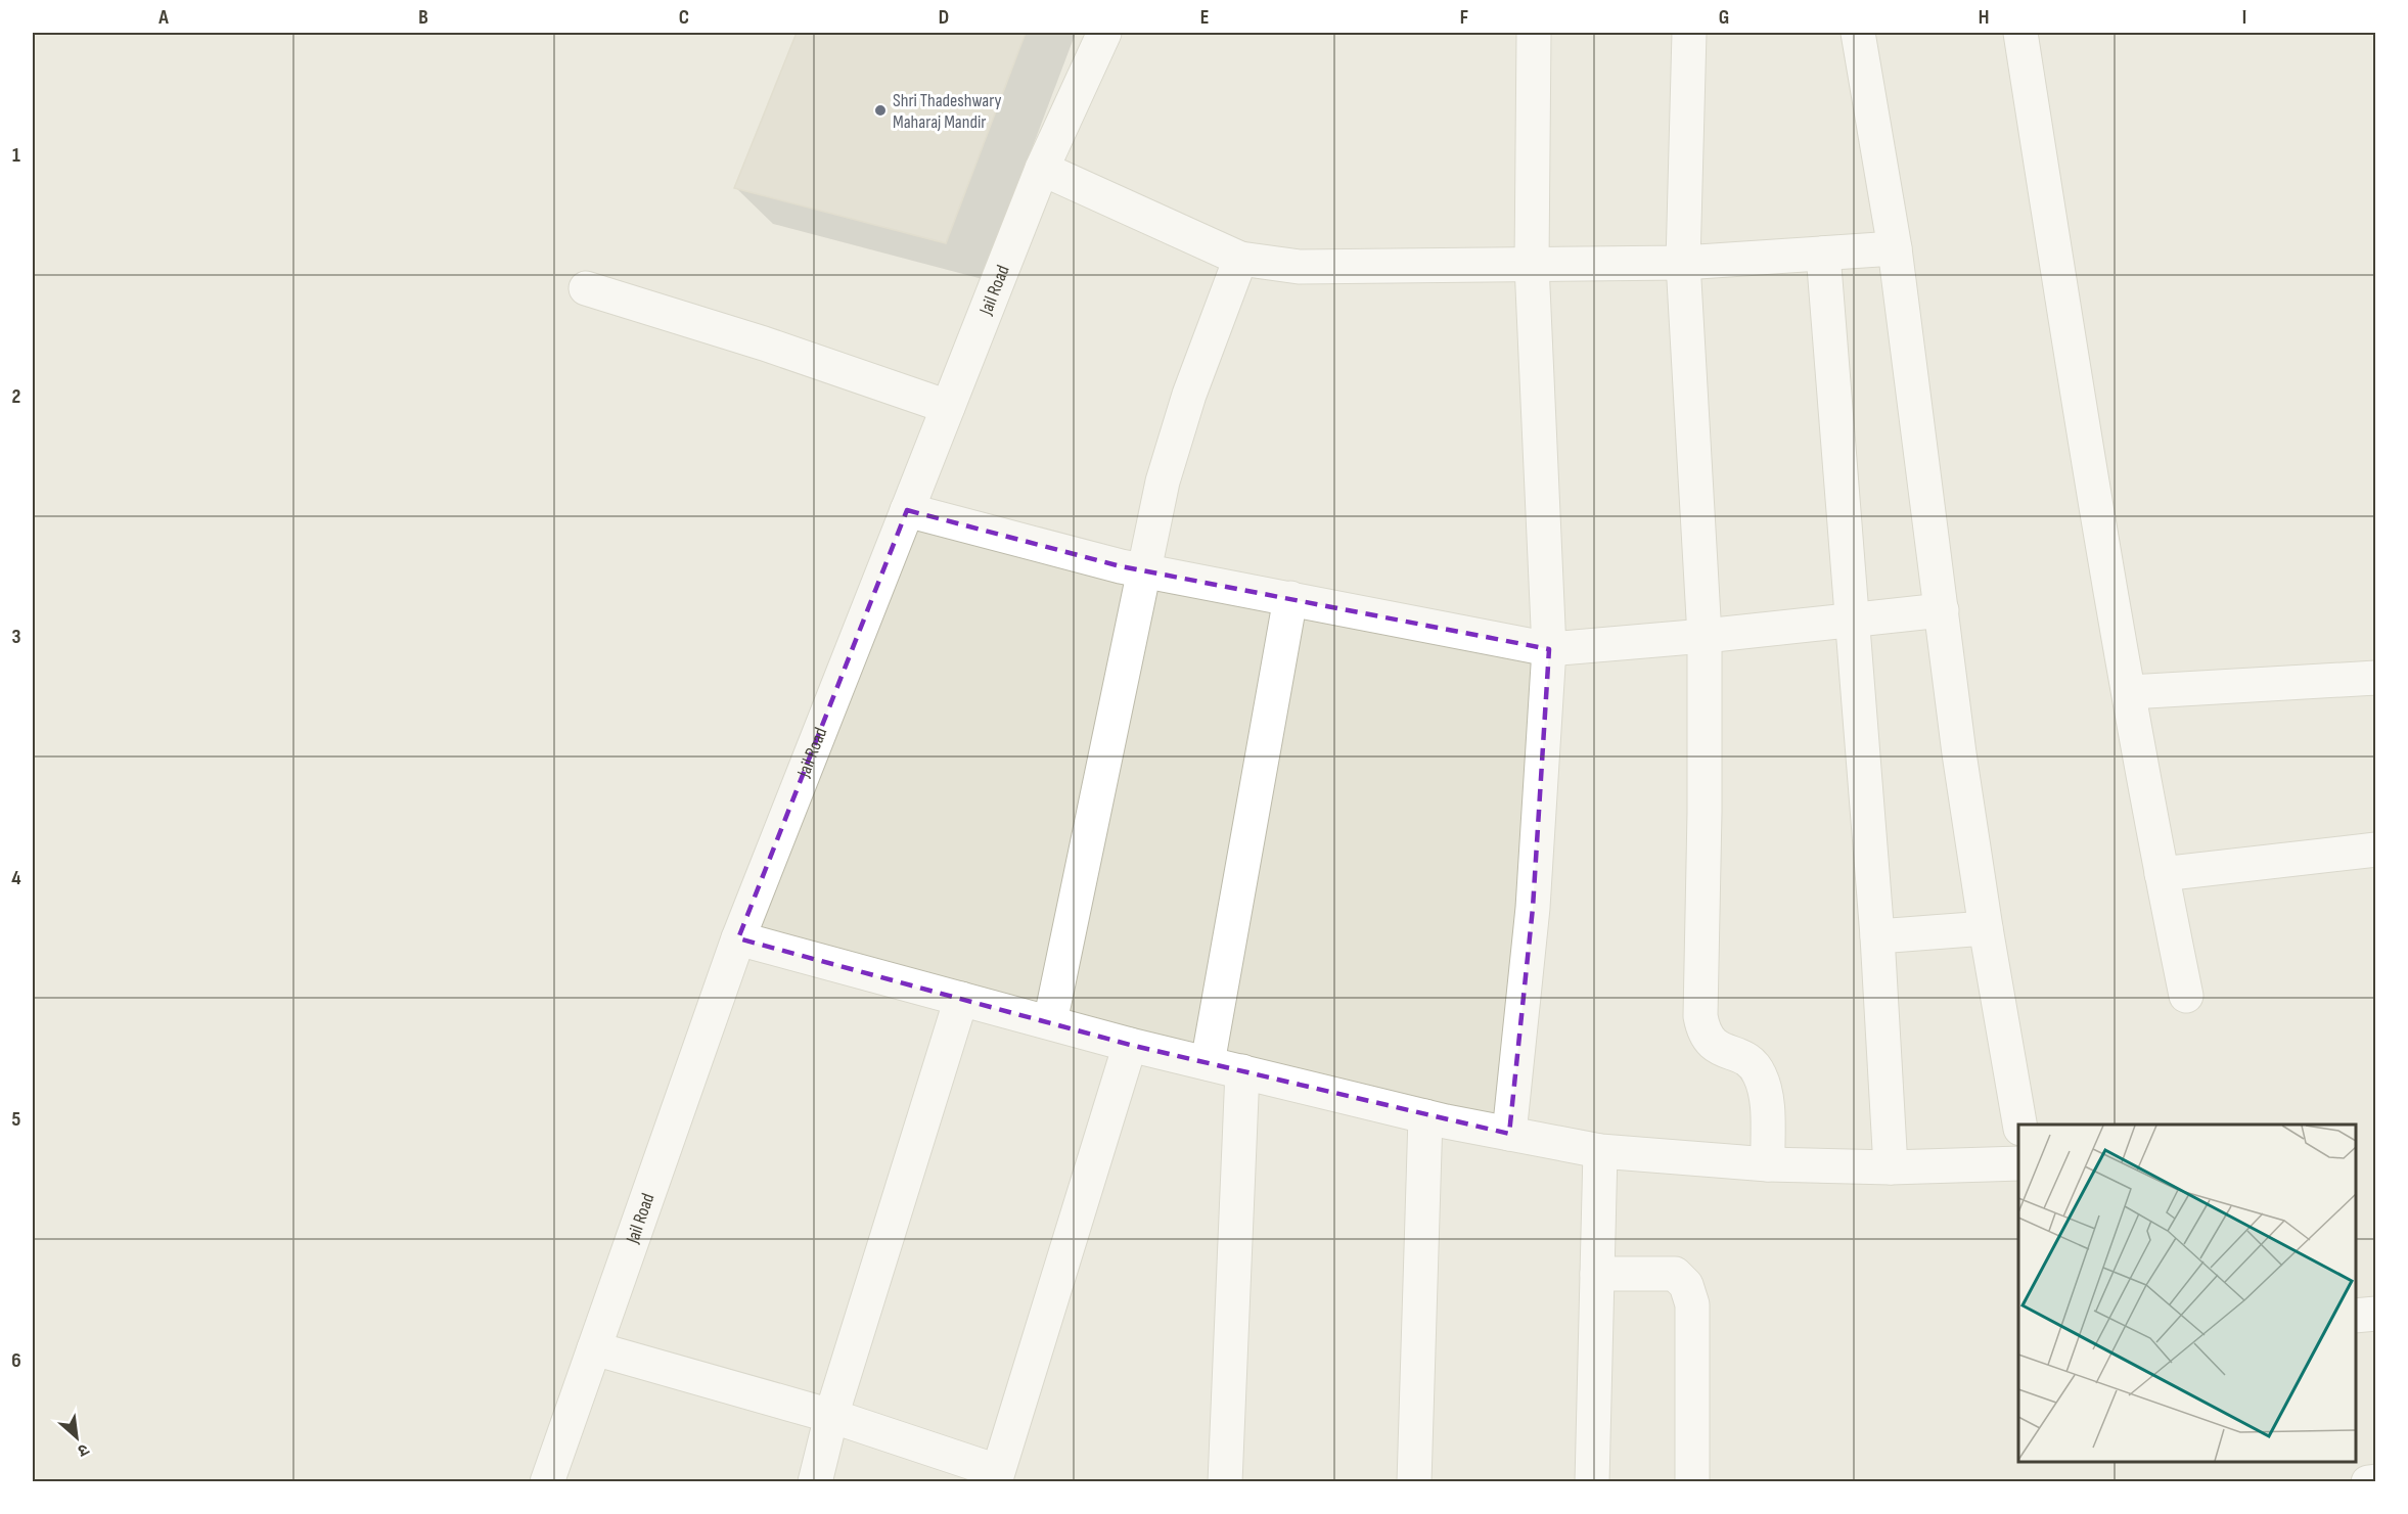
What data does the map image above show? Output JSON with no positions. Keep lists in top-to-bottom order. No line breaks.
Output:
{"streets":{"street":["Jail Road"]},"places":["Shri Thadeshwary Maharaj Mandir"],"north":"bottom right","grid":{"columns":["A","B","C","D","E","F","G","H","I"],"rows":["1","2","3","4","5","6"]}}
